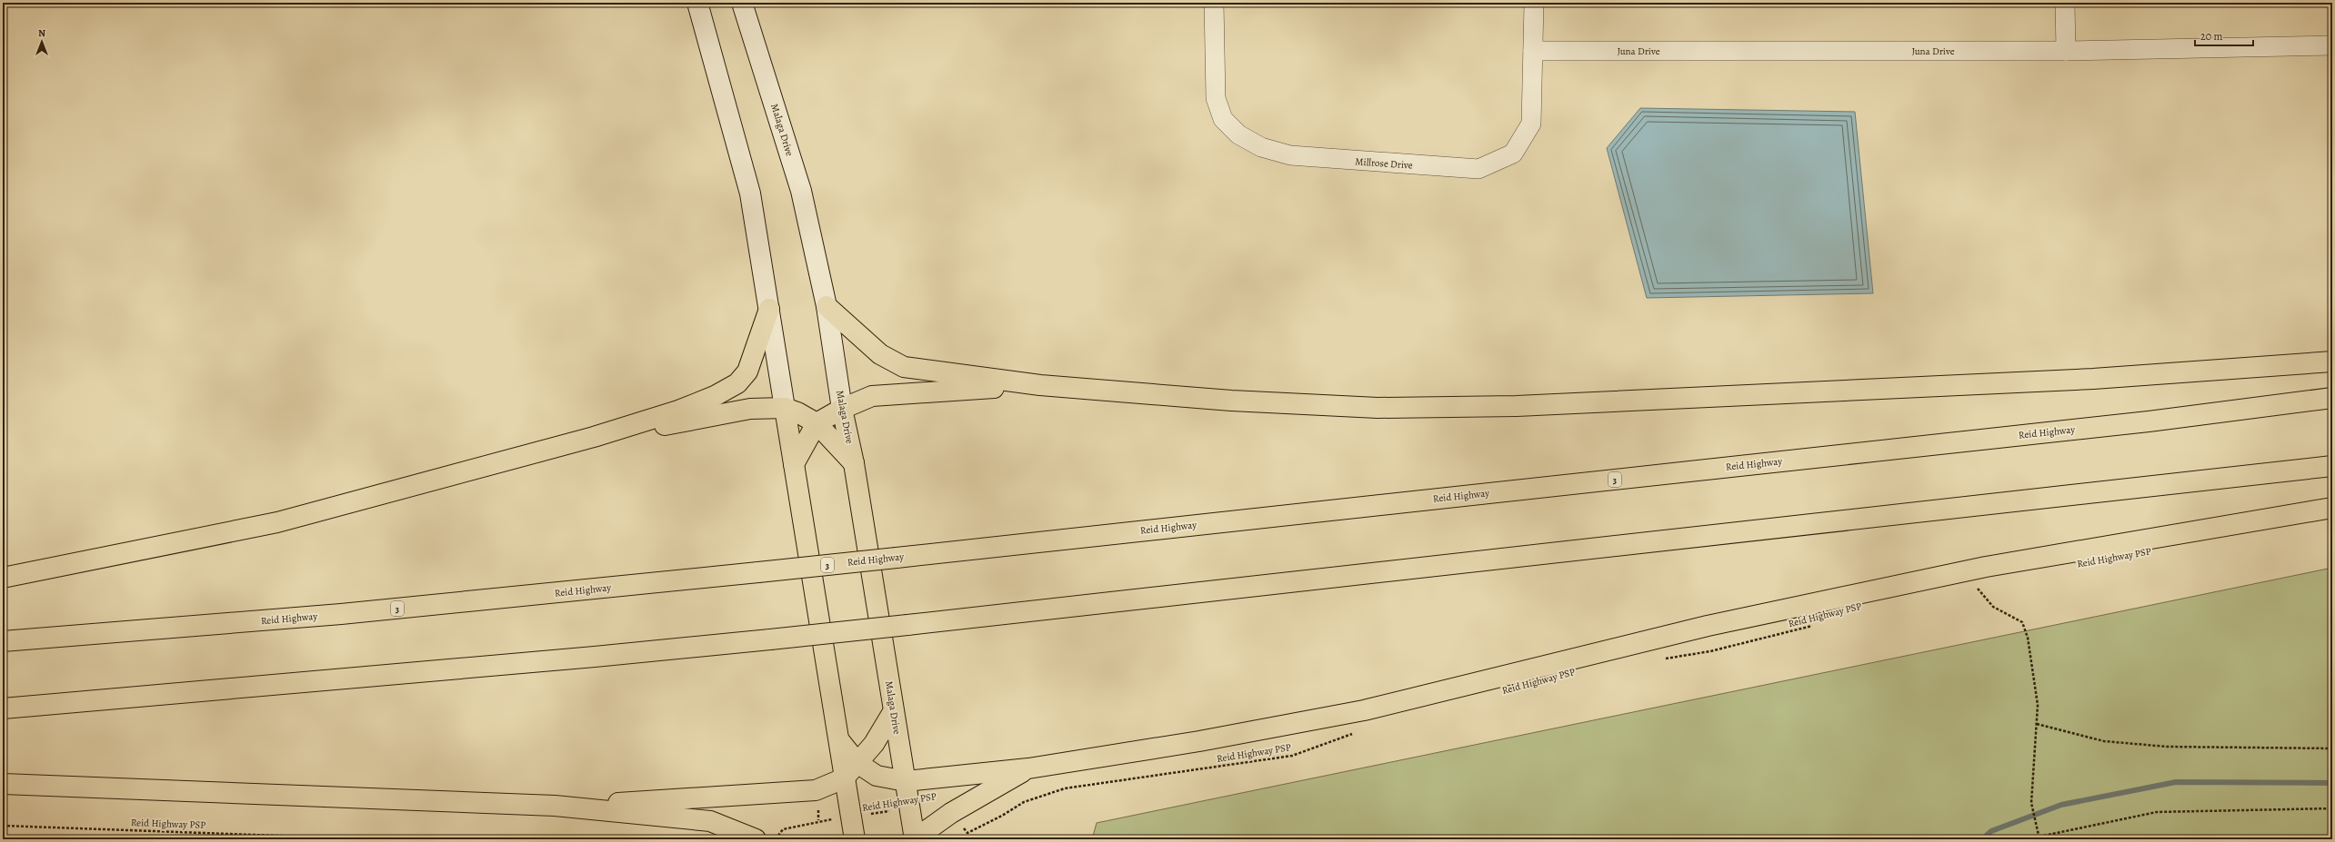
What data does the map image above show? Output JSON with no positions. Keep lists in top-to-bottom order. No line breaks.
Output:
{"streets":{"main road":["Malaga Drive","Reid Highway","3"],"street":["Juna Drive","Millrose Drive"],"path":["Reid Highway PSP"]},"crossings":[["Juna Drive","Millrose Drive"],["Malaga Drive","Reid Highway PSP"]],"scale_bar":"20 m","north":"top"}
